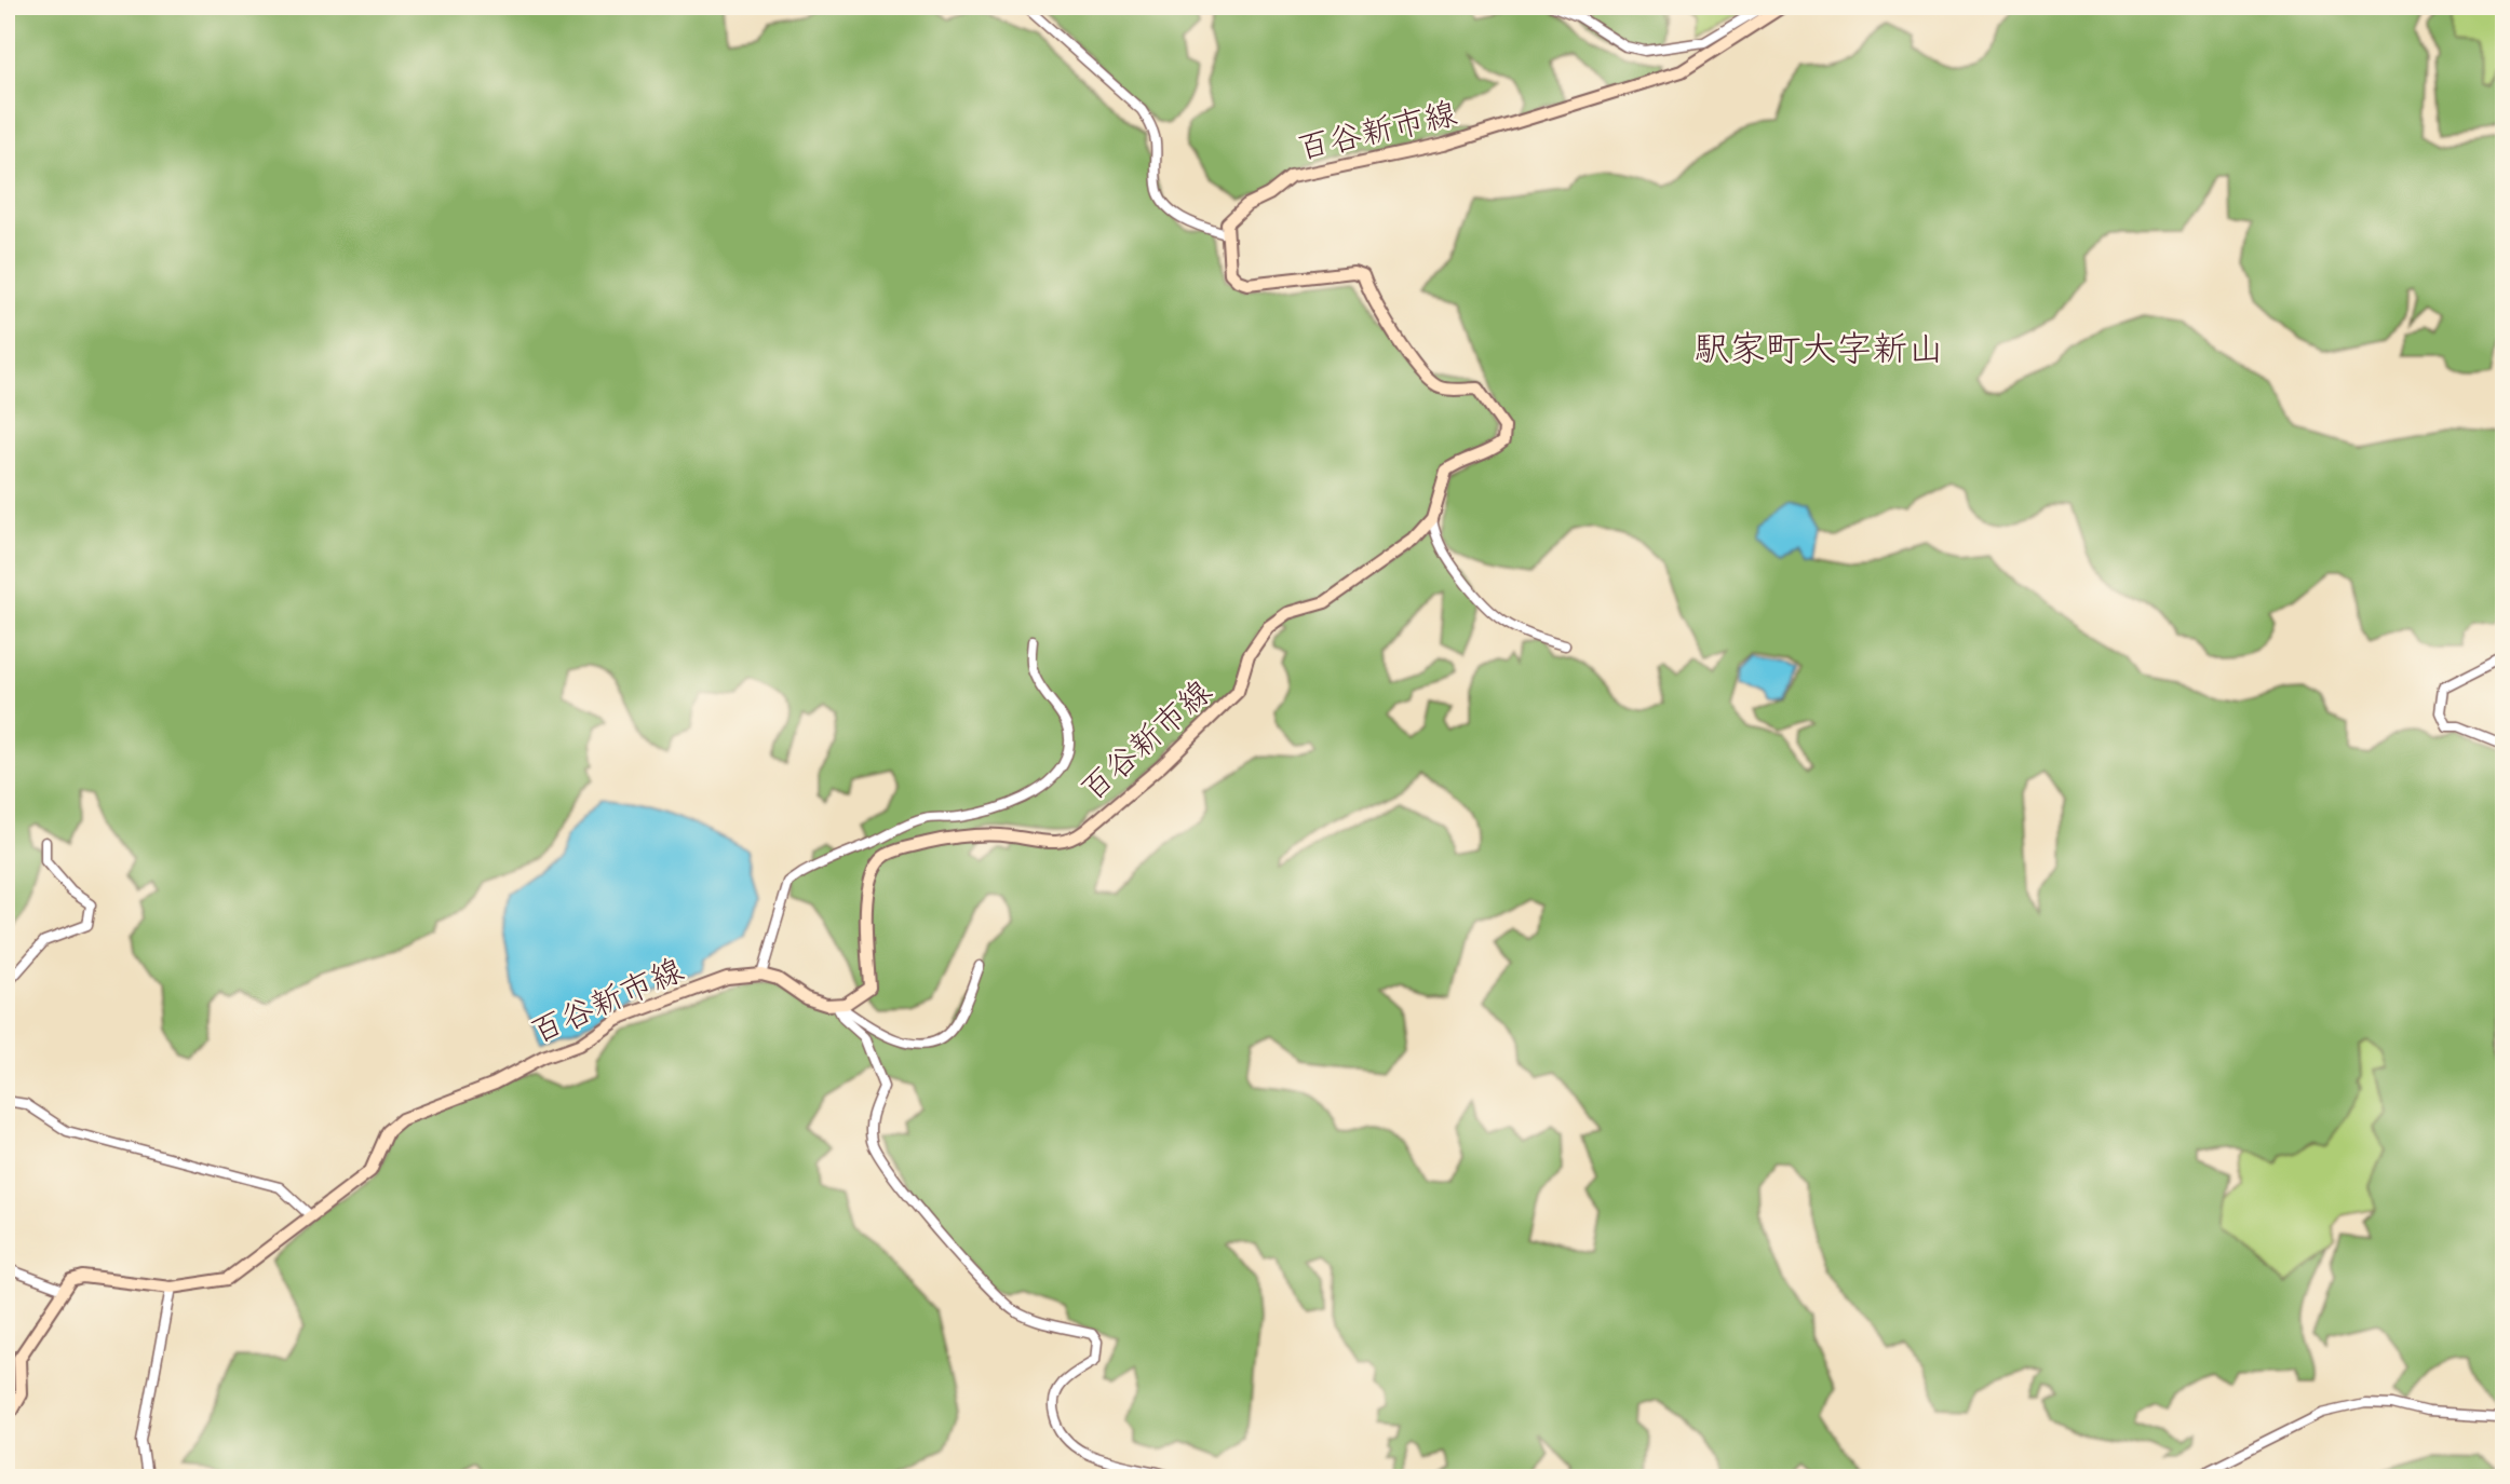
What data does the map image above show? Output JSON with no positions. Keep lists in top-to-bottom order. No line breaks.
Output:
{"streets":{"main road":["百谷新市線"]},"districts":["駅家町大字新山"]}
